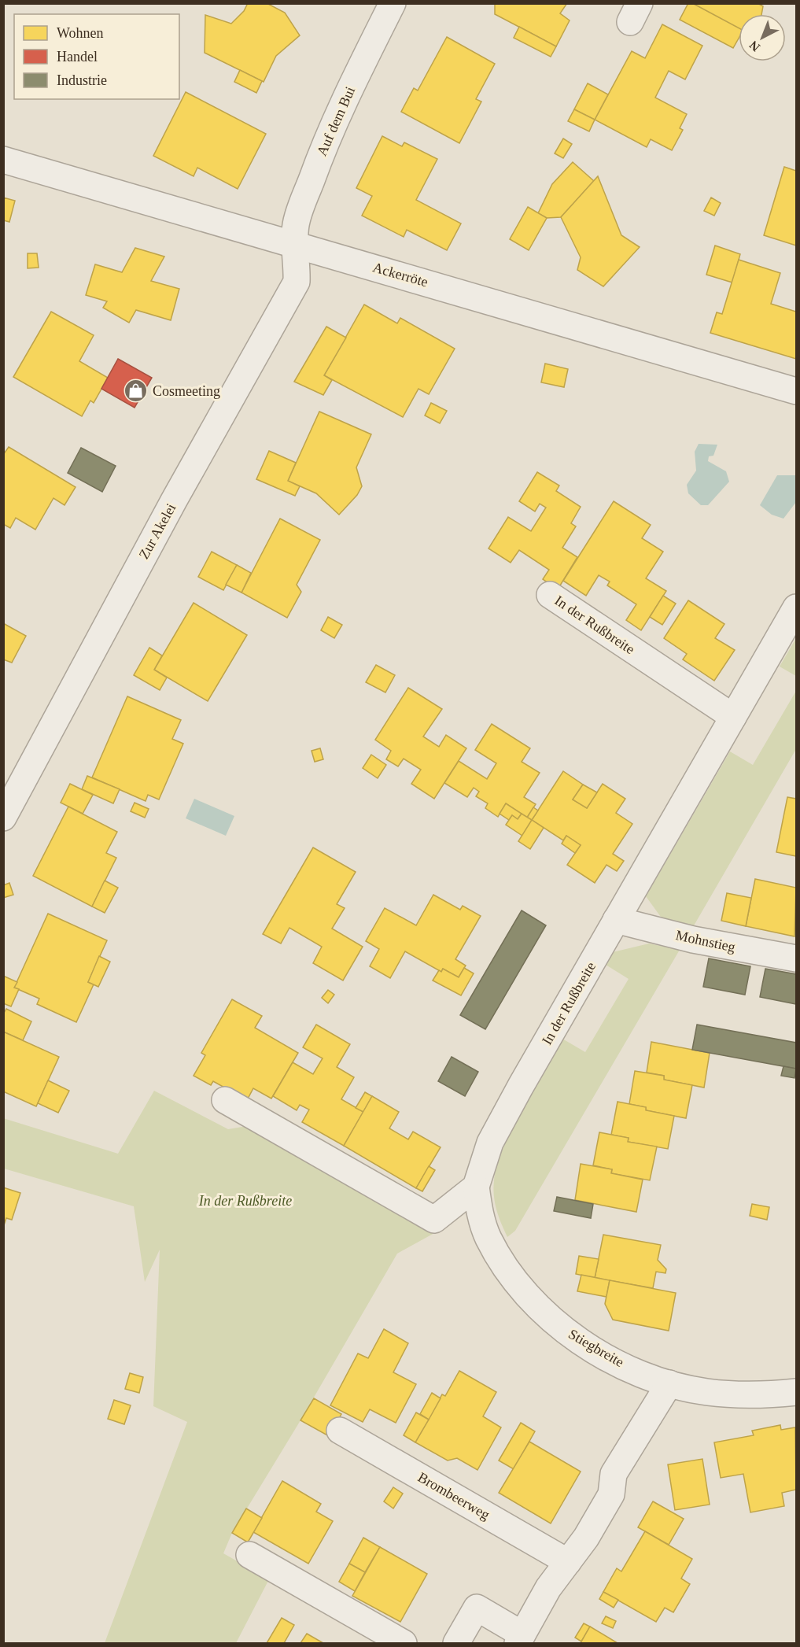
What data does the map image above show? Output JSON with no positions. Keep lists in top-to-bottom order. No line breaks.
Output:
{"streets":{"street":["Auf dem Bui","Ackerröte","Zur Akelei","In der Rußbreite","Mohnstieg","Stiegbreite","Brombeerweg"]},"crossings":[["Auf dem Bui","Ackerröte"],["Auf dem Bui","Zur Akelei"],["Ackerröte","Zur Akelei"],["In der Rußbreite","Mohnstieg"],["In der Rußbreite","Stiegbreite"]],"parks":["In der Rußbreite"],"places":{"shop":["Cosmeeting"]},"legend":["Wohnen","Handel","Industrie"],"north":"bottom left"}
